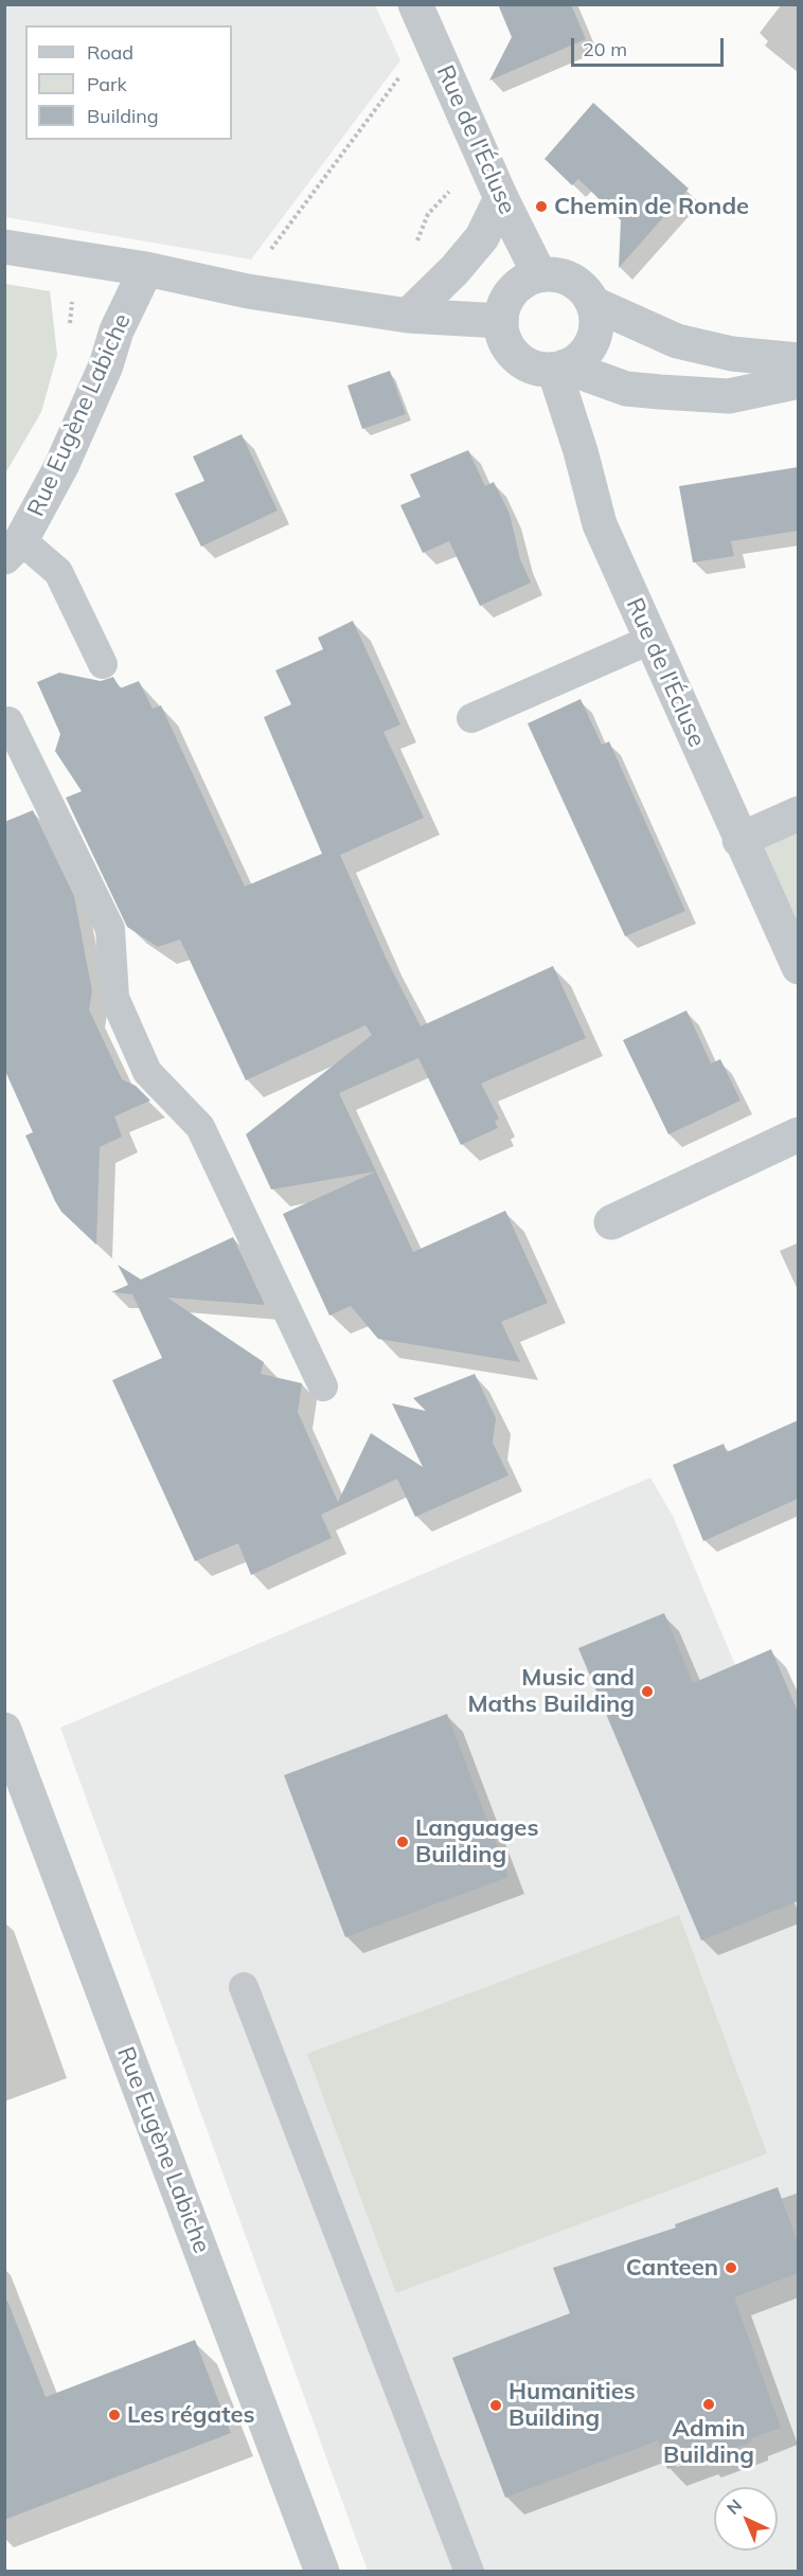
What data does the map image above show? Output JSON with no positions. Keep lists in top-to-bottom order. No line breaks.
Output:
{"streets":{"street":["Rue de l'Écluse","Rue Eugène Labiche"]},"places":["Chemin de Ronde","Music and Maths Building","Languages Building","Canteen","Admin Building","Humanities Building","Les régates"],"legend":["Road","Park","Building"],"scale_bar":"20 m","north":"top left"}
